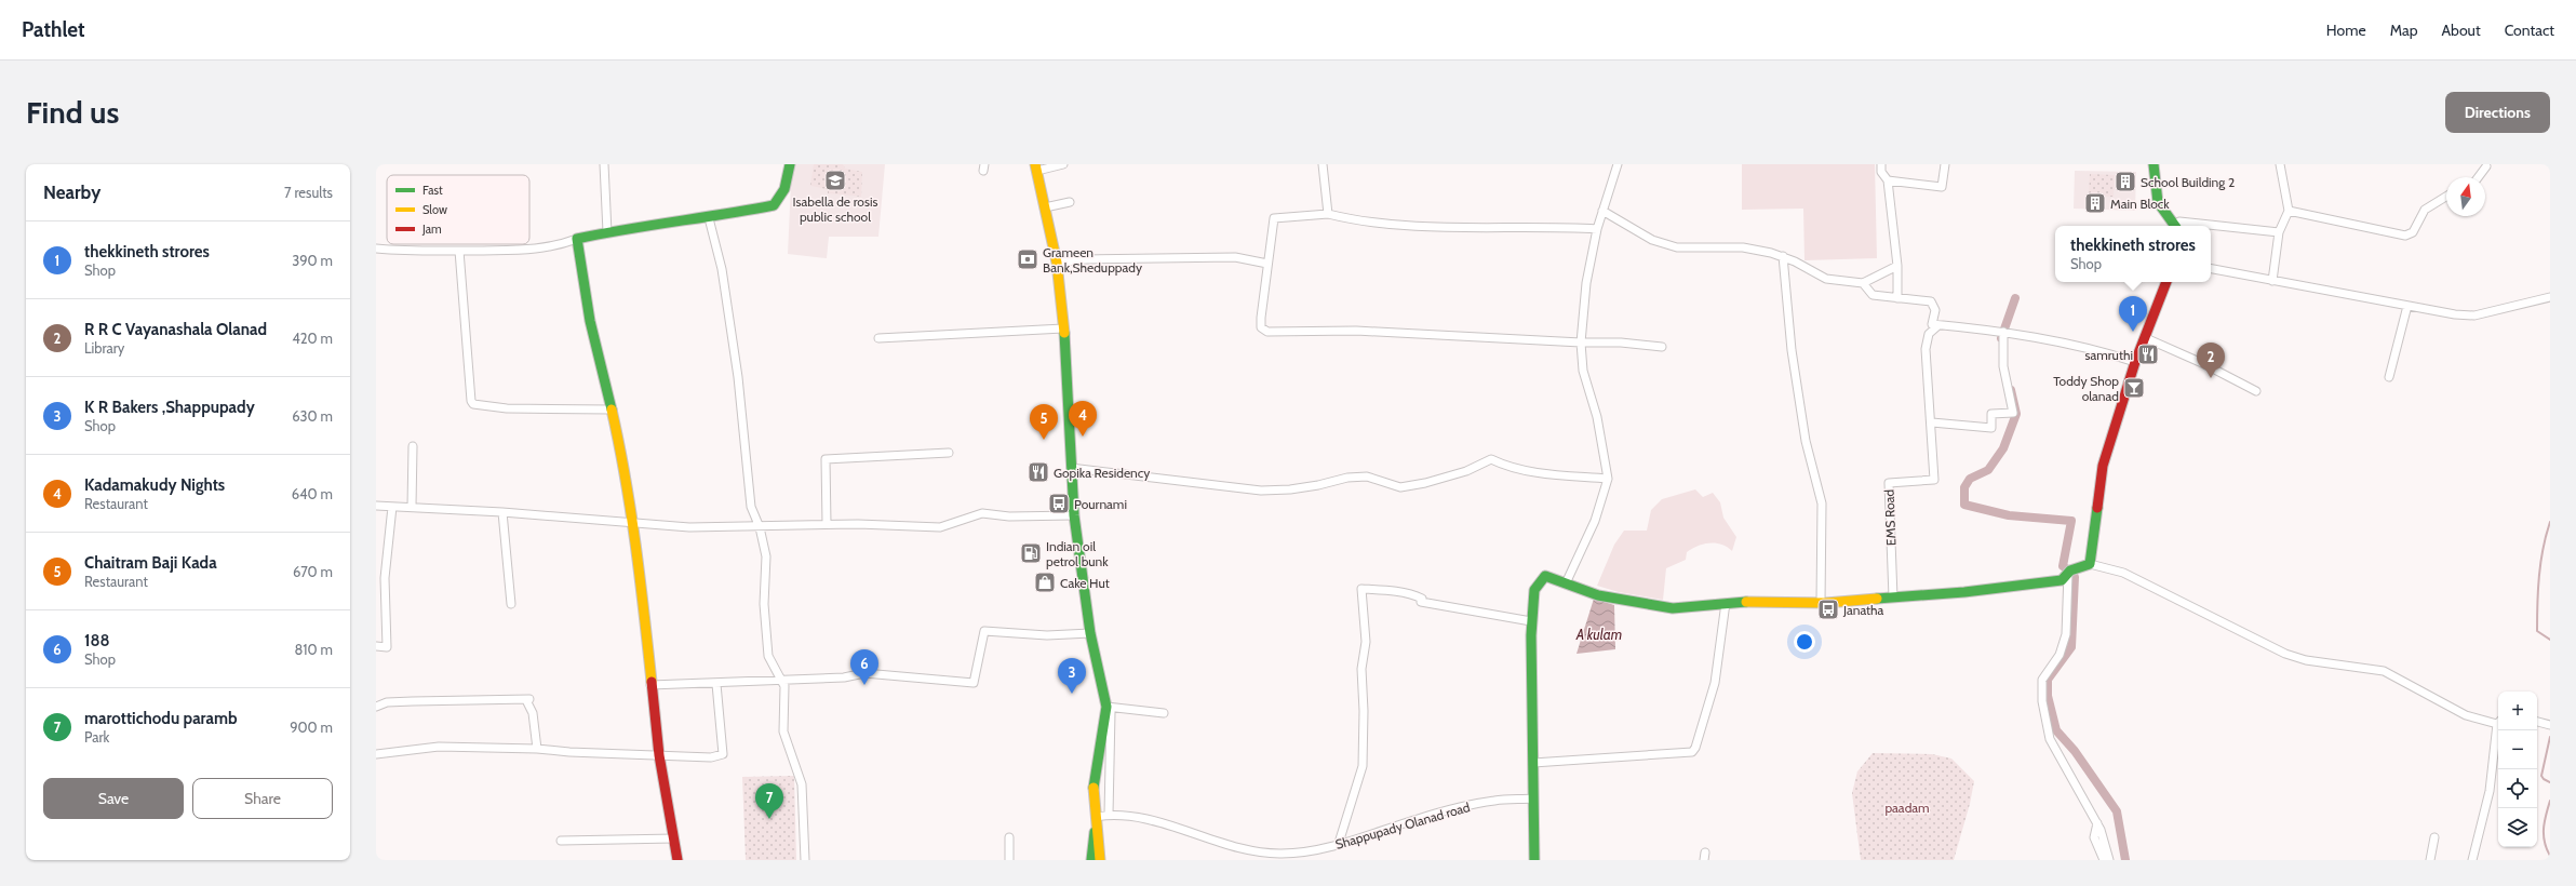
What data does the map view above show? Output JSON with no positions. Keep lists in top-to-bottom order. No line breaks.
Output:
{"streets":{"street":["EMS Road","Shappupady Olanad road"]},"water":["A kulam"],"parks":["paadam"],"places":{"school or university":["Isabella de rosis public school"],"building":["School Building 2","Main Block"],"bank":["Grameen Bank,Sheduppady"],"restaurant":["samruthi","Gopika Residency"],"bar":["Toddy Shop olanad"],"bus stop":["Pournami","Janatha"],"fuel station":["Indian oil petrol bunk"],"shop":["Cake Hut"]},"legend":["Fast","Slow","Jam"],"north":"top","page":{"header":"Pathlet","nav":["Home","Map","About","Contact"],"buttons":["Directions",["Save","Share"]],"title":"Find us","heading":["Nearby","7 results"],"list":[{"mark":"1","name":"thekkineth strores","note":"Shop","value":"390 m"},{"mark":"2","name":"R R C Vayanashala Olanad","note":"Library","value":"420 m"},{"mark":"3","name":"K R Bakers ,Shappupady","note":"Shop","value":"630 m"},{"mark":"4","name":"Kadamakudy Nights","note":"Restaurant","value":"640 m"},{"mark":"5","name":"Chaitram Baji Kada","note":"Restaurant","value":"670 m"},{"mark":"6","name":"188","note":"Shop","value":"810 m"},{"mark":"7","name":"marottichodu paramb","note":"Park","value":"900 m"}],"popup":["thekkineth strores","Shop"],"pins":["1","2","4","5","6","3","7"],"map_buttons":["+","−"]}}
